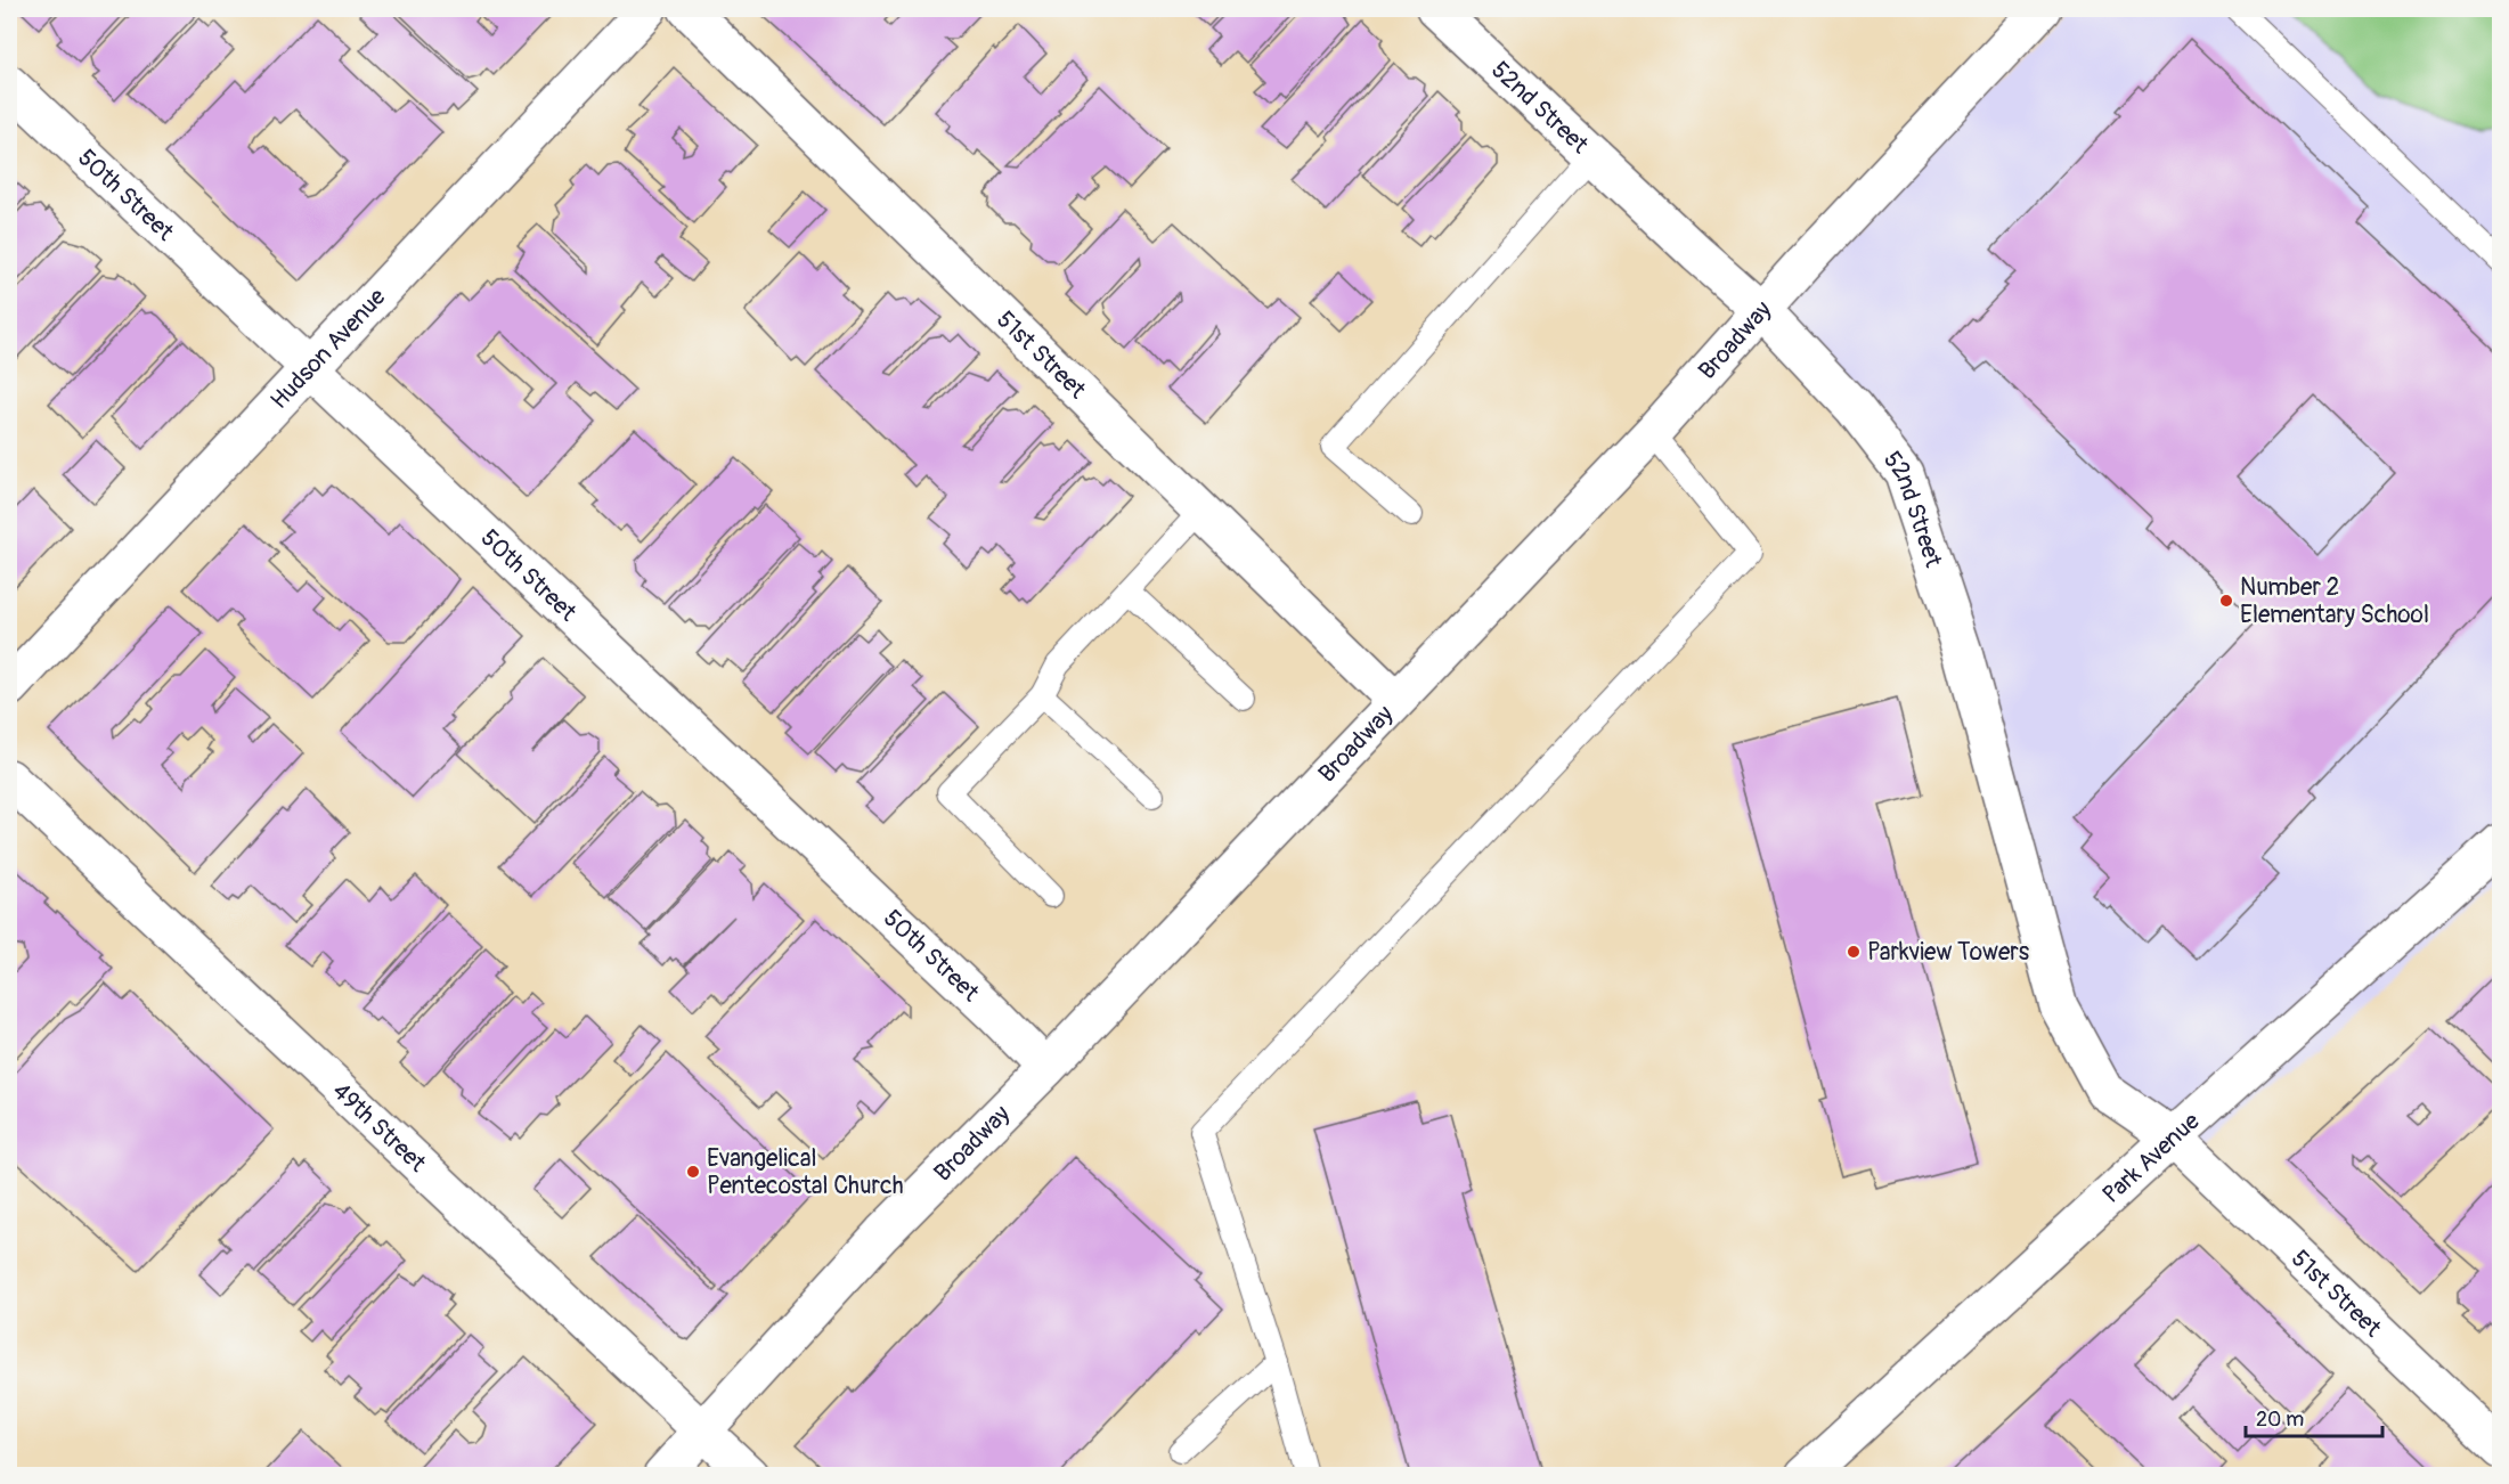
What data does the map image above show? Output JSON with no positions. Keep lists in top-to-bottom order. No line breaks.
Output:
{"streets":{"street":["52nd Street","50th Street","Broadway","Hudson Avenue","51st Street","49th Street","Park Avenue"]},"crossings":[["52nd Street","Broadway"],["52nd Street","51st Street"],["52nd Street","Park Avenue"],["50th Street","Broadway"],["50th Street","Hudson Avenue"],["Broadway","51st Street"],["Broadway","49th Street"],["51st Street","Park Avenue"]],"places":["Number 2 Elementary School","Parkview Towers","Evangelical Pentecostal Church"],"scale_bar":"20 m"}
